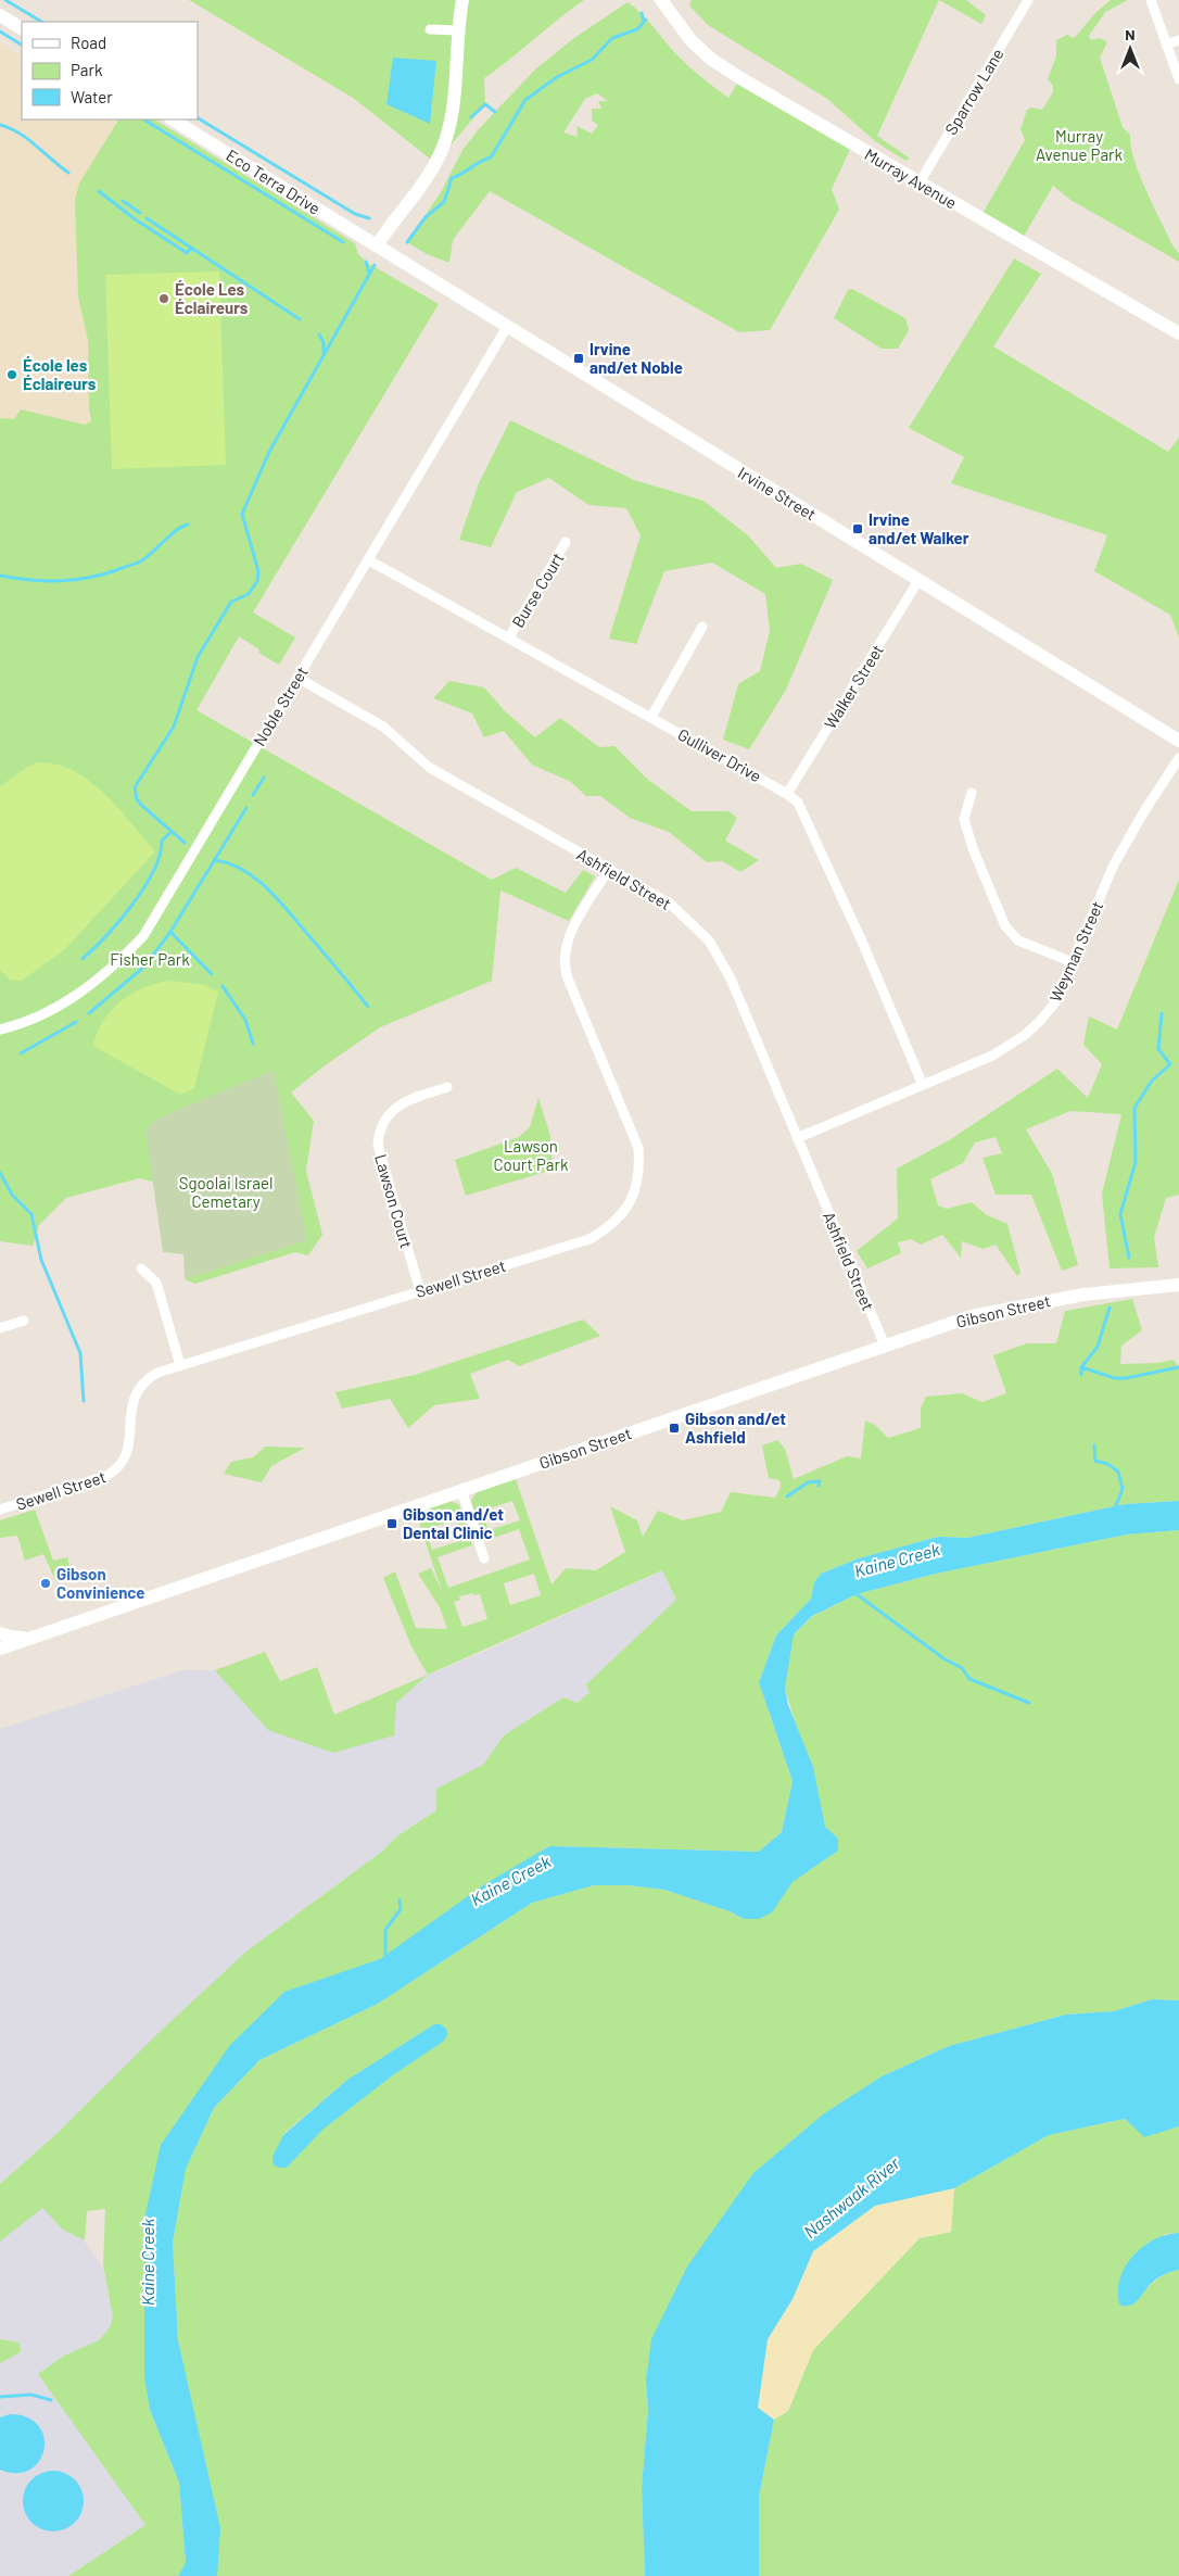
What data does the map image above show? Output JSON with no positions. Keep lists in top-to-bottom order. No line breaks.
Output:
{"streets":{"street":["Sparrow Lane","Murray Avenue","Eco Terra Drive","Irvine Street","Burse Court","Walker Street","Noble Street","Gulliver Drive","Ashfield Street","Weyman Street","Lawson Court","Sewell Street","Gibson Street"]},"crossings":[["Sparrow Lane","Murray Avenue"],["Eco Terra Drive","Irvine Street"],["Irvine Street","Walker Street"],["Irvine Street","Noble Street"],["Burse Court","Gulliver Drive"],["Walker Street","Gulliver Drive"],["Noble Street","Gulliver Drive"],["Noble Street","Ashfield Street"],["Gulliver Drive","Weyman Street"],["Ashfield Street","Weyman Street"],["Ashfield Street","Sewell Street"],["Ashfield Street","Gibson Street"],["Lawson Court","Sewell Street"]],"water":["Kaine Creek","Nashwaak River"],"parks":["Murray Avenue Park","Fisher Park","Lawson Court Park","Sgoolai Israel Cemetary"],"places":{"other":["École Les Éclaireurs","École les Éclaireurs","Gibson Convinience"],"transit":["Irvine and/et Noble","Irvine and/et Walker","Gibson and/et Ashfield","Gibson and/et Dental Clinic"]},"legend":["Road","Park","Water"],"north":"top"}
